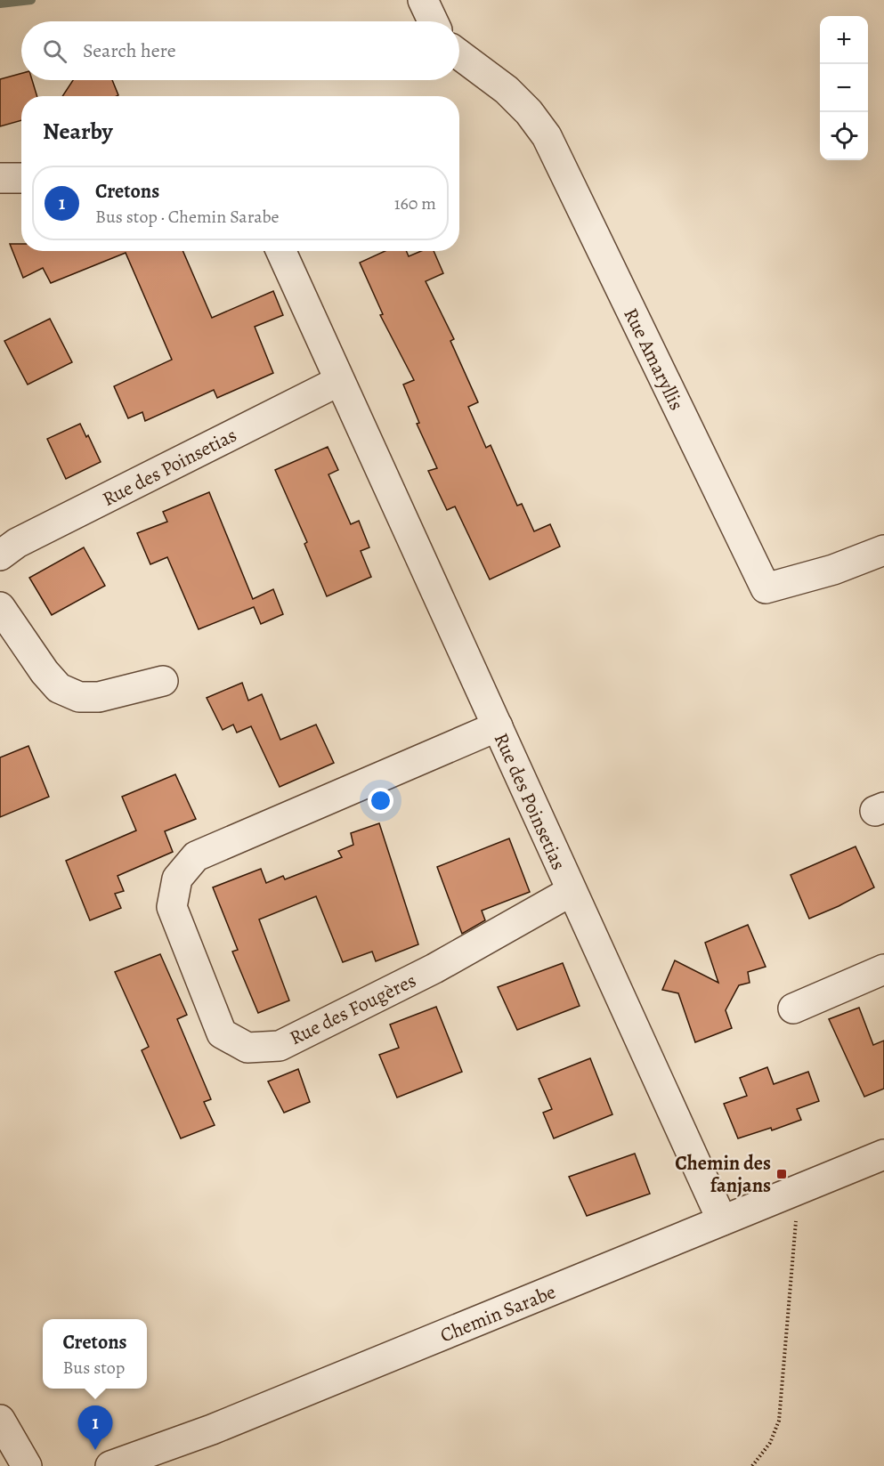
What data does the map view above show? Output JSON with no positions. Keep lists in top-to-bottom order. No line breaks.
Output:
{"streets":{"street":["Rue Amaryllis","Rue des Poinsetias","Rue des Fougères","Chemin Sarabe"]},"crossings":[["Rue des Poinsetias","Rue des Fougères"],["Rue des Poinsetias","Chemin Sarabe"]],"places":{"transit":["Chemin des fanjans"]},"page":{"map_buttons":["+","−"],"search":"Search here","heading":"Nearby","list":[{"mark":"1","name":"Cretons","note":"Bus stop · Chemin Sarabe","value":"160 m"}],"popup":["Cretons","Bus stop"],"pins":"1"}}
